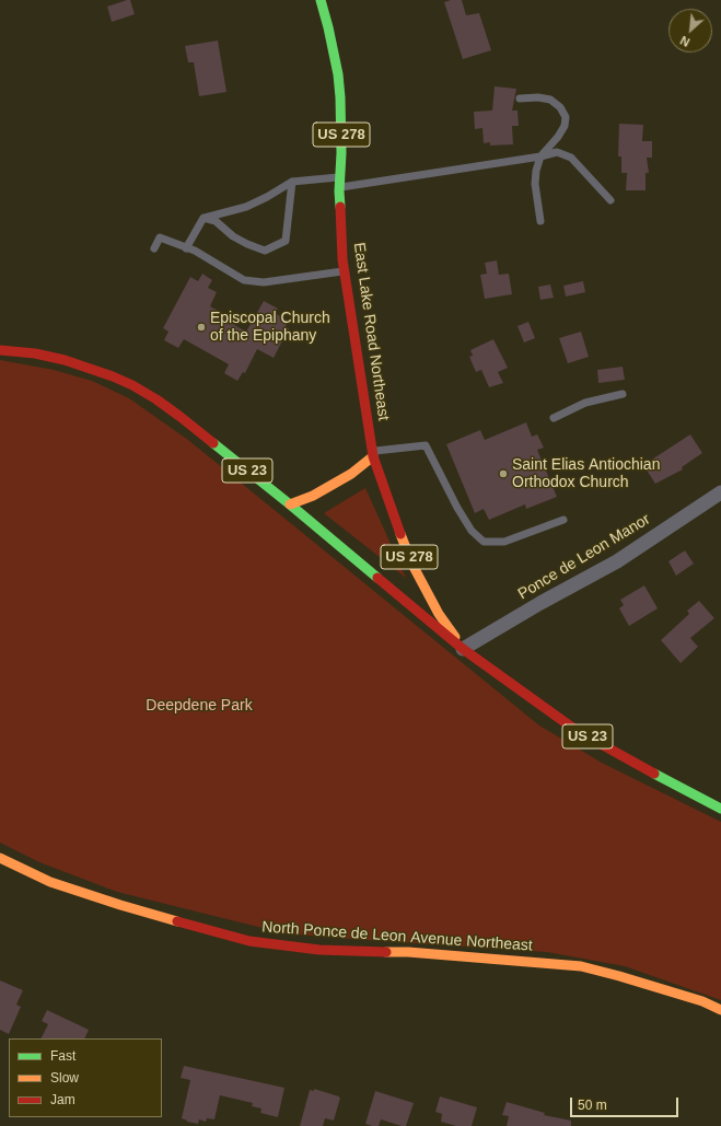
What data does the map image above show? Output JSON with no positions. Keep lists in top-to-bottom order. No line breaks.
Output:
{"streets":{"main road":["US 278","East Lake Road Northeast","US 23","North Ponce de Leon Avenue Northeast"],"street":["Ponce de Leon Manor"]},"crossings":[["East Lake Road Northeast","US 23"],["East Lake Road Northeast","Ponce de Leon Manor"],["US 23","Ponce de Leon Manor"]],"parks":["Deepdene Park"],"places":["Episcopal Church of the Epiphany","Saint Elias Antiochian Orthodox Church"],"legend":["Fast","Slow","Jam"],"scale_bar":"50 m","north":"bottom left"}
